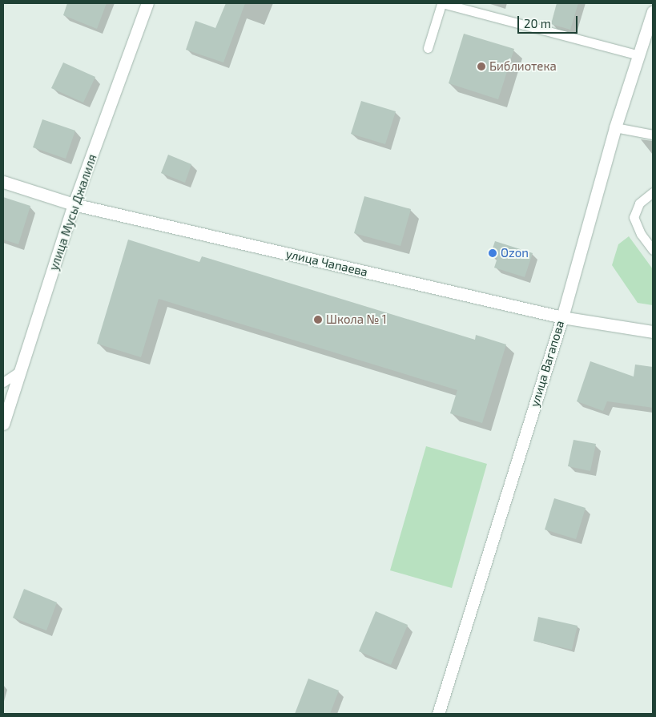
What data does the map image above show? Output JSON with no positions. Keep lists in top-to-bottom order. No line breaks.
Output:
{"streets":{"street":["улица Мусы Джалиля","улица Чапаева","улица Вагапова"]},"crossings":[["улица Мусы Джалиля","улица Чапаева"],["улица Чапаева","улица Вагапова"]],"places":["Библиотека","Ozon","Школа № 1"],"scale_bar":"20 m"}
